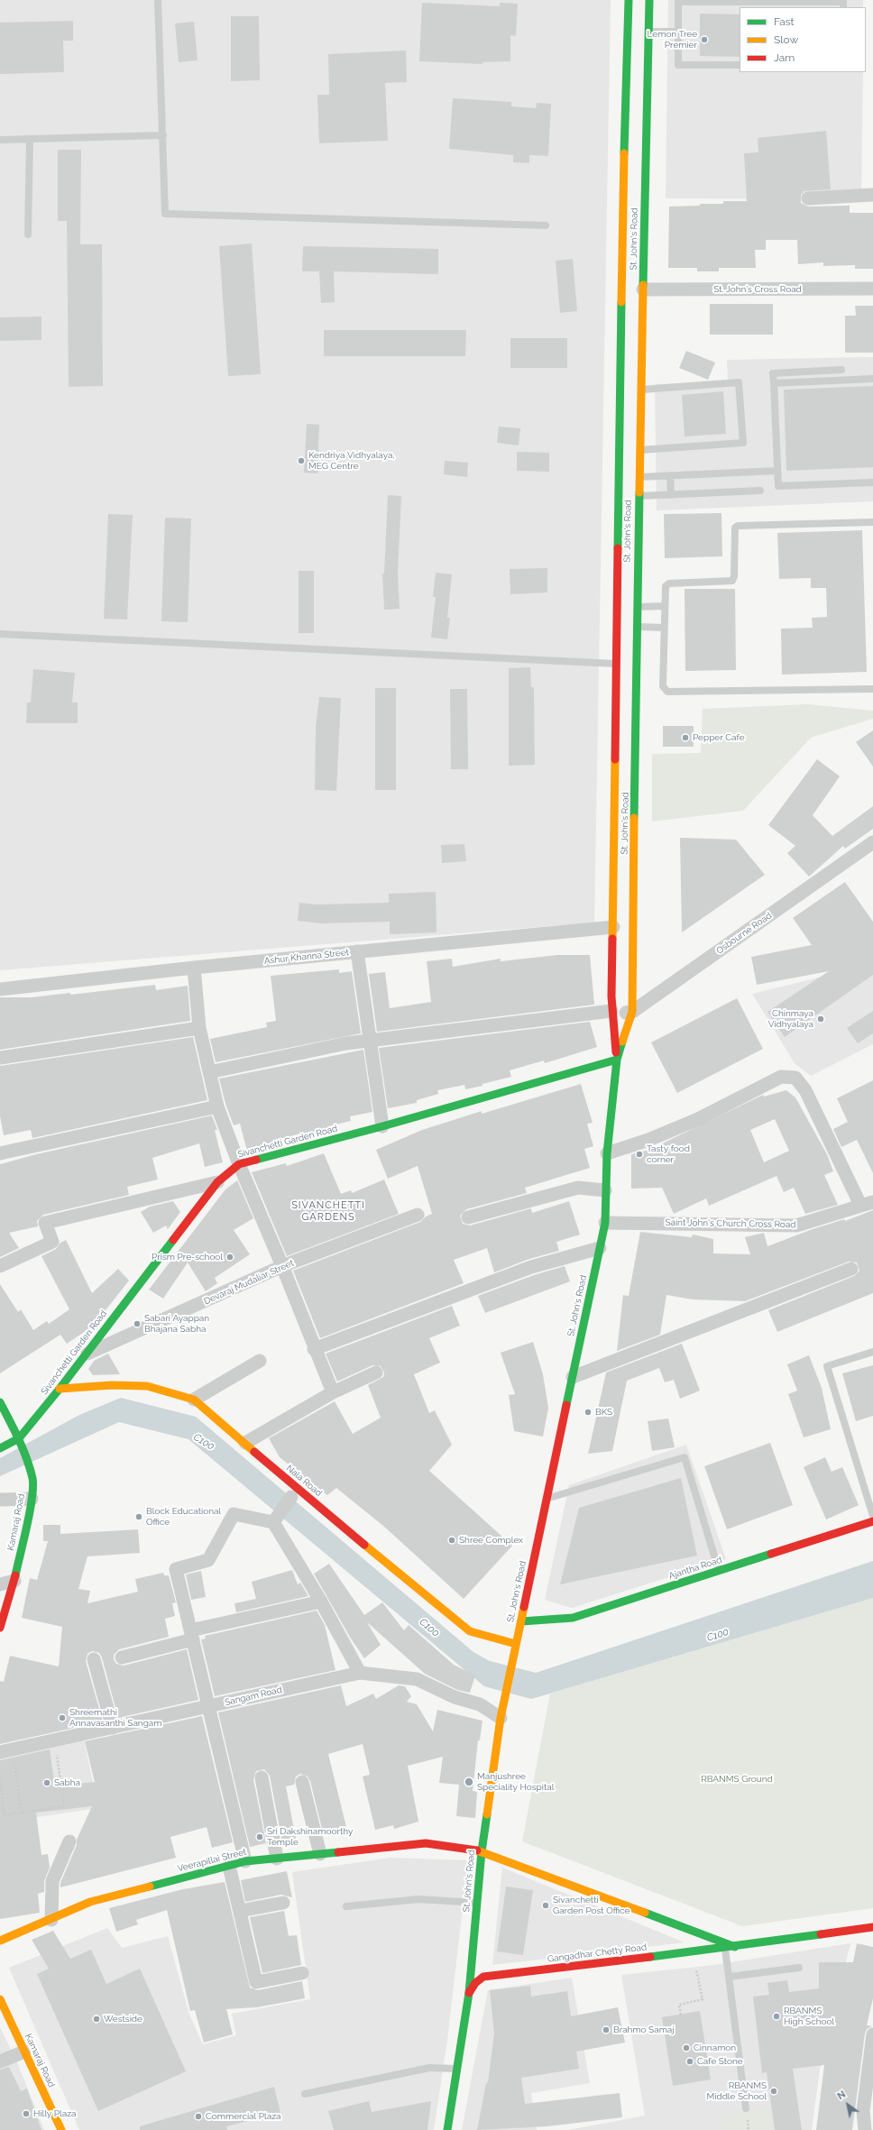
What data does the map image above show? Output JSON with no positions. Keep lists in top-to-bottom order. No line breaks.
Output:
{"streets":{"main road":["St. John's Road","Sivanchetti Garden Road","Nala Road","Kamaraj Road","Ajantha Road","Veerapillai Street","Gangadhar Chetty Road"],"street":["St. John's Cross Road","Osbourne Road","Ashur Khanna Street","Saint John's Church Cross Road","Devaraj Mudaliar Street","Sangam Road"]},"crossings":[["St. John's Road","St. John's Cross Road"],["St. John's Road","Osbourne Road"],["St. John's Road","Ashur Khanna Street"],["St. John's Road","Sivanchetti Garden Road"],["St. John's Road","Saint John's Church Cross Road"],["St. John's Road","Nala Road"],["St. John's Road","Ajantha Road"],["St. John's Road","Sangam Road"],["St. John's Road","Veerapillai Street"],["St. John's Road","Gangadhar Chetty Road"],["Sivanchetti Garden Road","Devaraj Mudaliar Street"],["Sivanchetti Garden Road","Nala Road"],["Sivanchetti Garden Road","Kamaraj Road"],["Veerapillai Street","Gangadhar Chetty Road"]],"districts":["SIVANCHETTI GARDENS"],"water":["C100"],"parks":["RBANMS Ground"],"places":["Lemon Tree Premier","Kendriya Vidhyalaya, MEG Centre","Pepper Cafe","Chinmaya Vidhyalaya","Tasty food corner","Prism Pre-school","Sabari Ayappan Bhajana Sabha","BKS","Block Educational Office","Shree Complex","Shreemathi Annavasanthi Sangam","Manjushree Speciality Hospital","Sabha","Sri Dakshinamoorthy Temple","Sivanchetti Garden Post Office","RBANMS High School","Westside","Brahmo Samaj","Cinnamon","Cafe Stone","RBANMS Middle School","Hilly Plaza","Commercial Plaza"],"legend":["Fast","Slow","Jam"],"north":"top left"}
